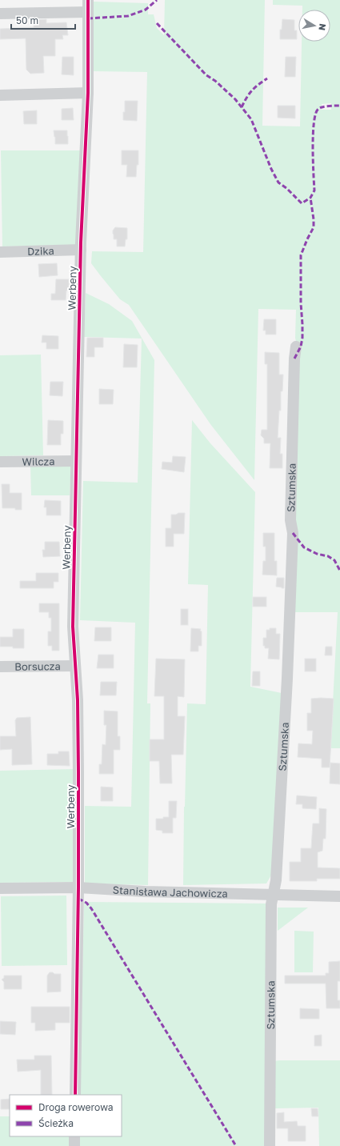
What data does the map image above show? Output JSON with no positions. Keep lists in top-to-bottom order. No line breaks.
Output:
{"streets":{"street":["Dzika","Werbeny","Wilcza","Sztumska","Borsucza","Stanisława Jachowicza"]},"crossings":[["Dzika","Werbeny"],["Werbeny","Wilcza"],["Werbeny","Borsucza"],["Werbeny","Stanisława Jachowicza"],["Sztumska","Stanisława Jachowicza"]],"legend":["Droga rowerowa","Ścieżka"],"scale_bar":"50 m","north":"right"}
